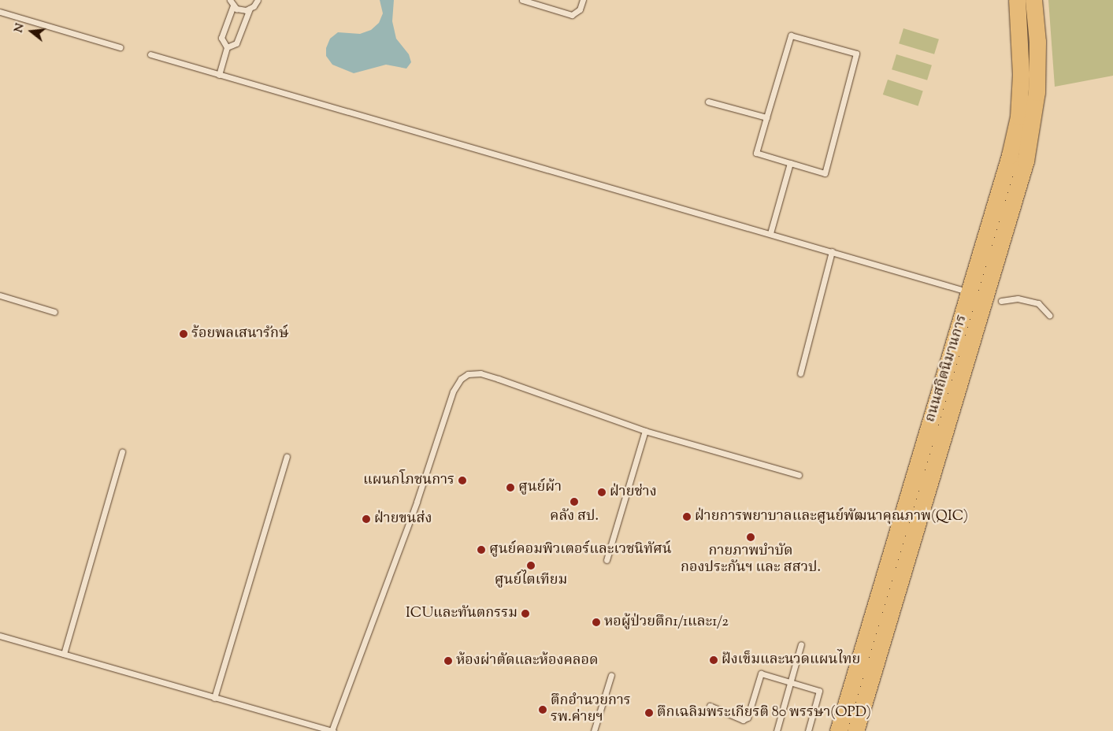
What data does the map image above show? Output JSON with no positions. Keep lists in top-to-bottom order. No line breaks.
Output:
{"streets":{"main road":["ถนนสถิตนิมานการ"]},"places":["ร้อยพลเสนารักษ์","แผนกโภชนการ","ศูนย์ผ้า","ฝ่ายช่าง","คลัง สป.","ฝ่ายการพยาบาลและศูนย์พัฒนาคุณภาพ(QIC)","ฝ่ายขนส่ง","กายภาพบำบัด กองประกันฯ และ สสวป.","ศูนย์คอมพิวเตอร์และเวชนิทัศน์","ศูนย์ไตเทียม","ICUและทันตกรรม","หอผู้ป่วยตึก1/1และ1/2","ฝังเข็มและนวดแผนไทย","ห้องผ่าตัดและห้องคลอด","ตึกอำนวยการ รพ.ค่ายฯ","ตึกเฉลิมพระเกียรติ 80 พรรษา(OPD)"],"north":"left"}
